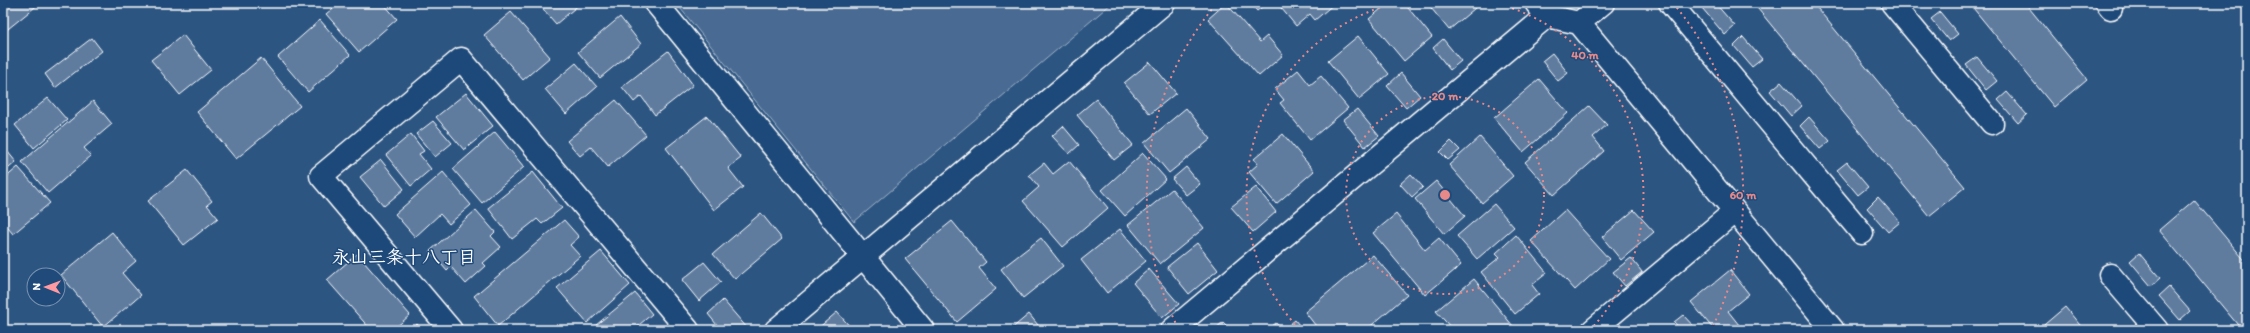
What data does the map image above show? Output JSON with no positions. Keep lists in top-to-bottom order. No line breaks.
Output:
{"districts":["永山三条十八丁目"],"north":"left","rings":["40 m","20 m","60 m"]}
